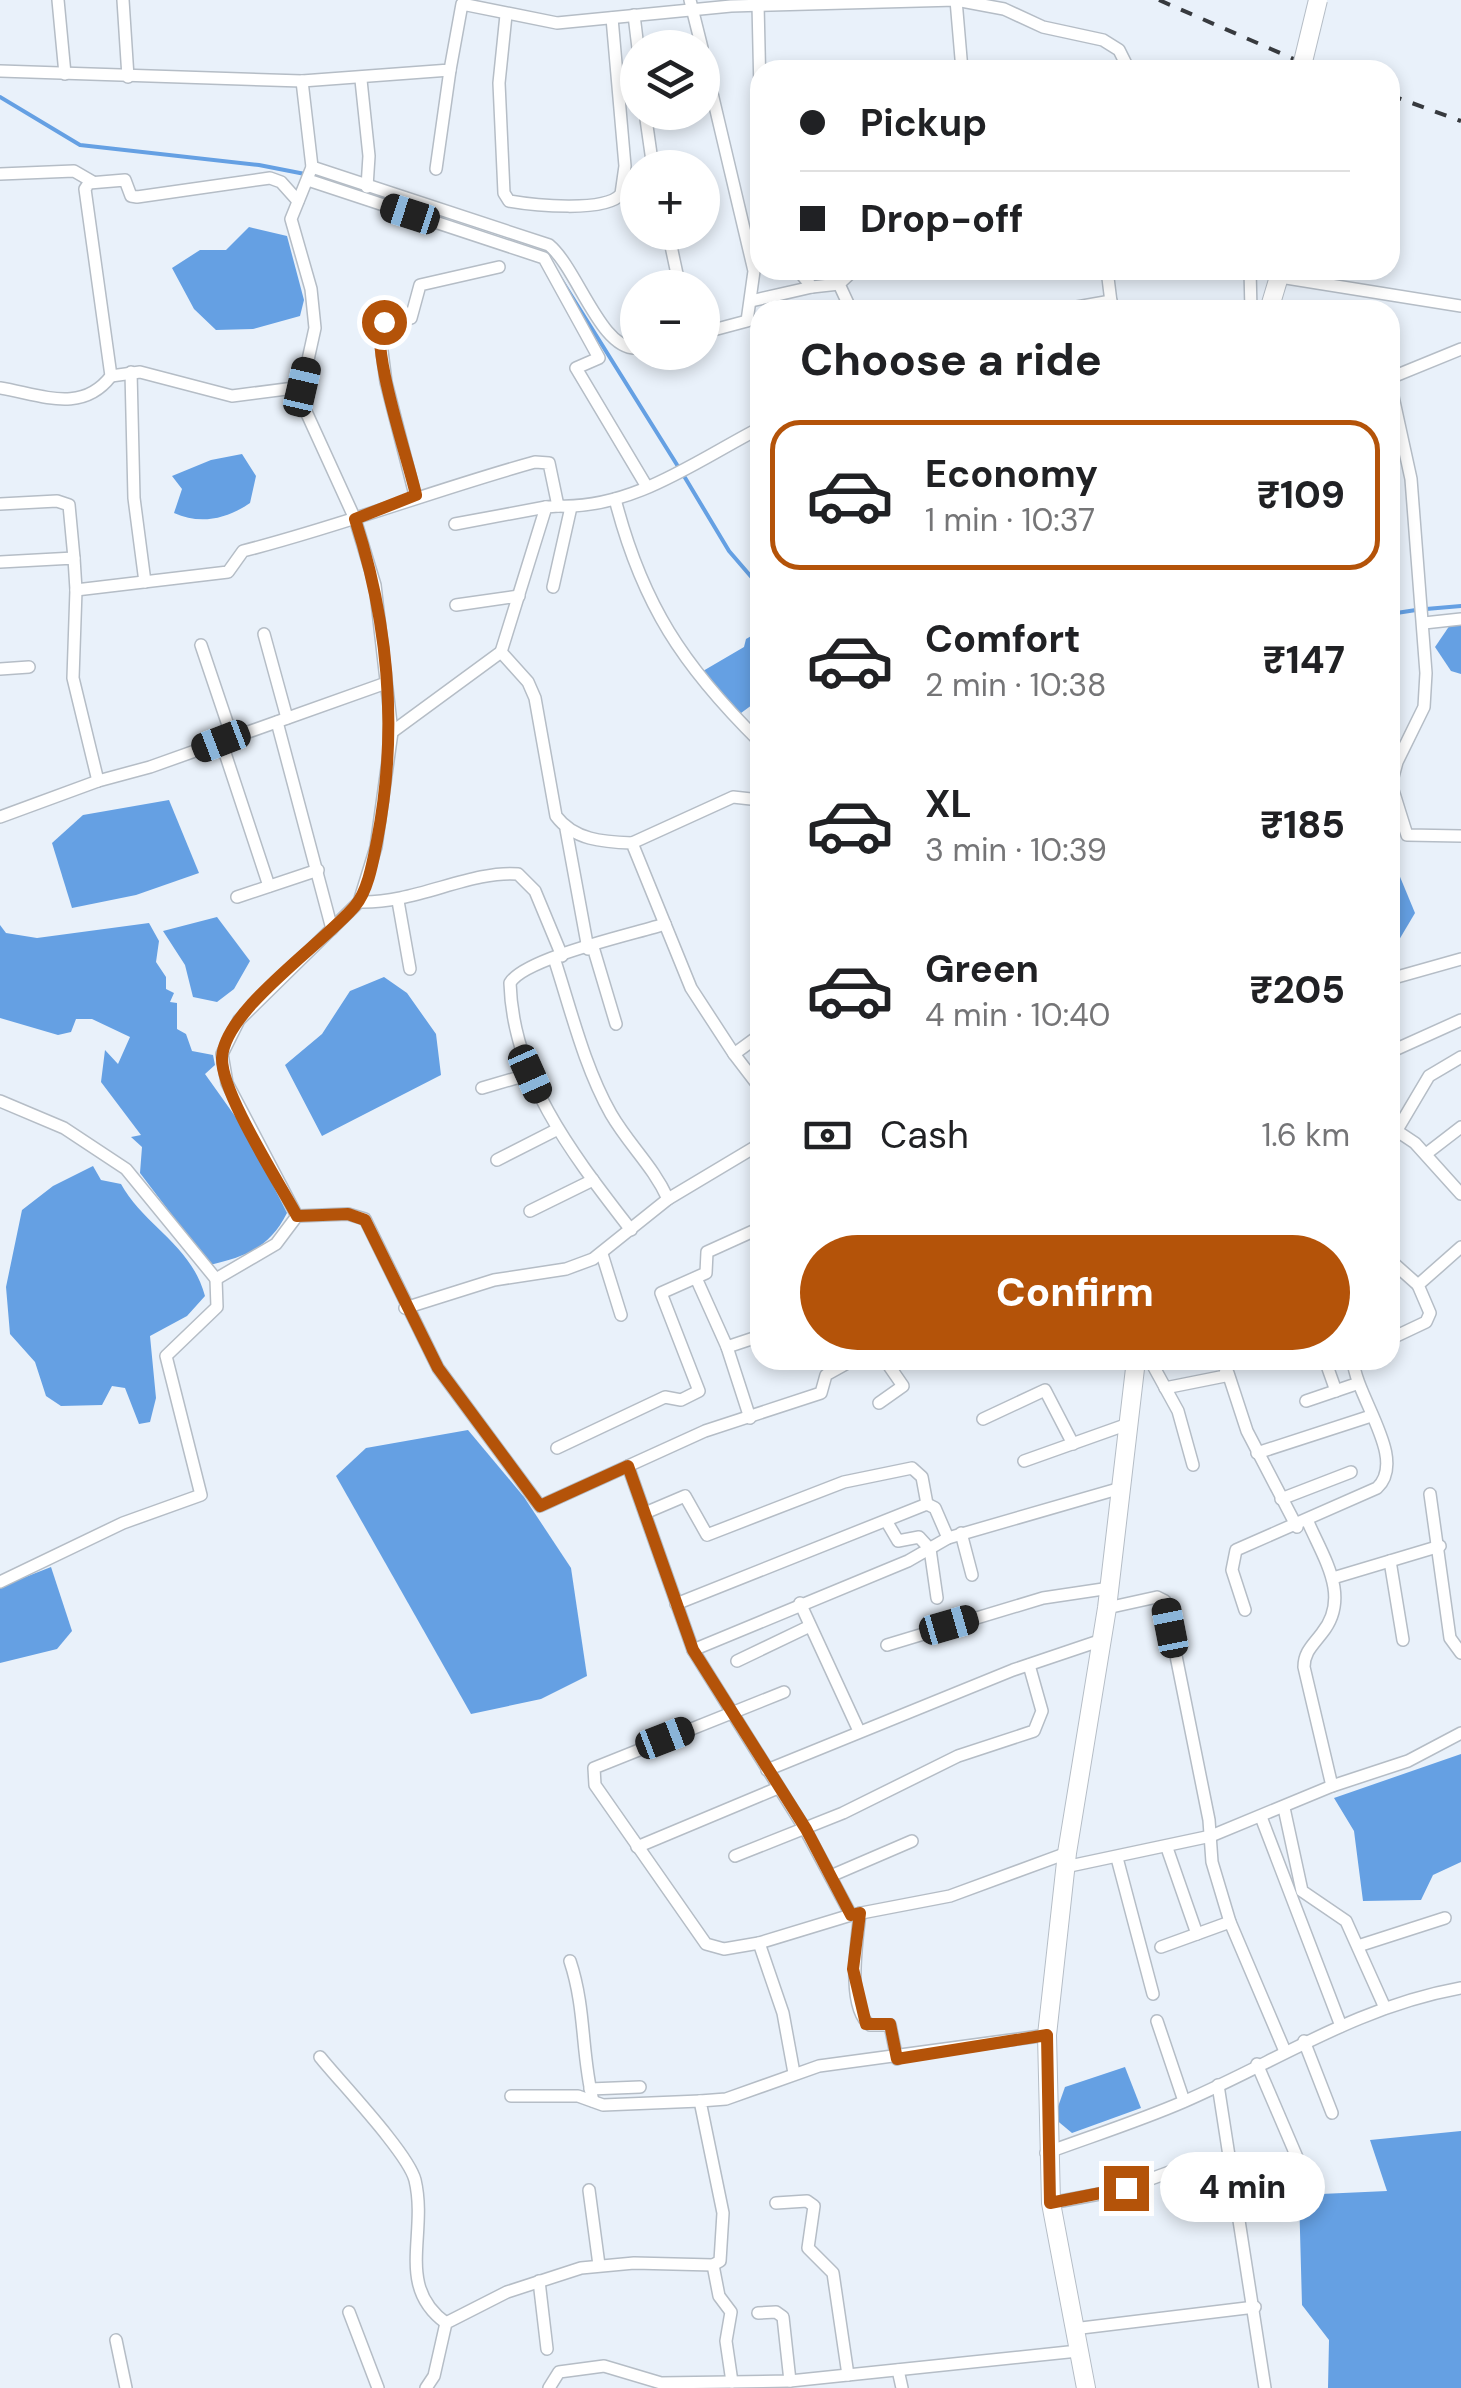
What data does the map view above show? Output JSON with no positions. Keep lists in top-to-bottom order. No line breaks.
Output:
{"page":{"map_buttons":["+","−"],"banner":["Pickup","Drop-off"],"heading":"Choose a ride","list":[{"name":"Economy","note":"1 min · 10:37","value":"₹109"},{"name":"Comfort","note":"2 min · 10:38","value":"₹147"},{"name":"XL","note":"3 min · 10:39","value":"₹185"},{"name":"Green","note":"4 min · 10:40","value":"₹205"}],"pay":["Cash","1.6 km"],"buttons":"Confirm","bubble":"4 min"}}
